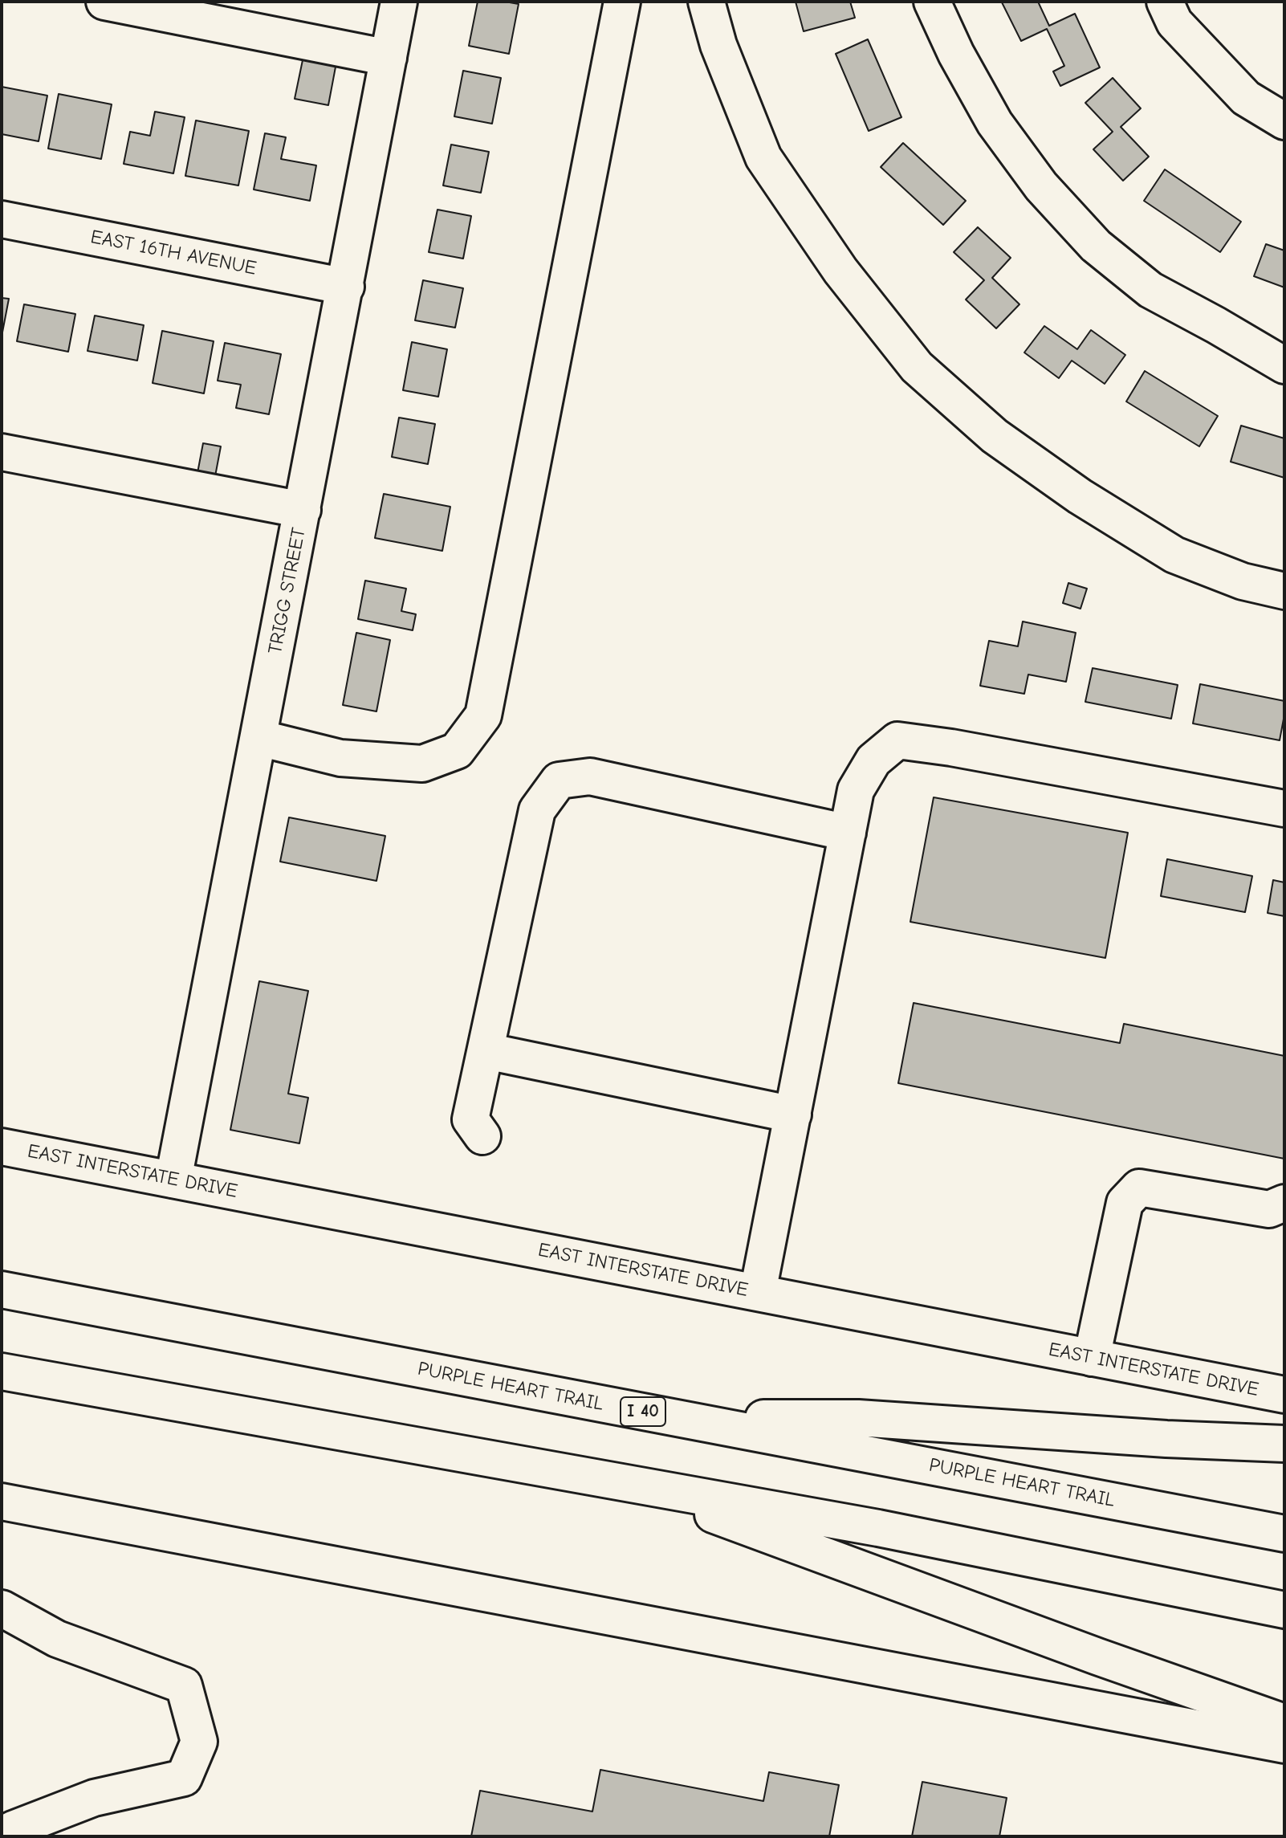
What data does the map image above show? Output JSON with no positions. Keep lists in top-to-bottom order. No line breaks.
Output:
{"streets":{"main road":["EAST 16TH AVENUE","TRIGG STREET","EAST INTERSTATE DRIVE","PURPLE HEART TRAIL","I 40"]},"crossings":[["EAST 16TH AVENUE","TRIGG STREET"],["TRIGG STREET","EAST INTERSTATE DRIVE"]]}
